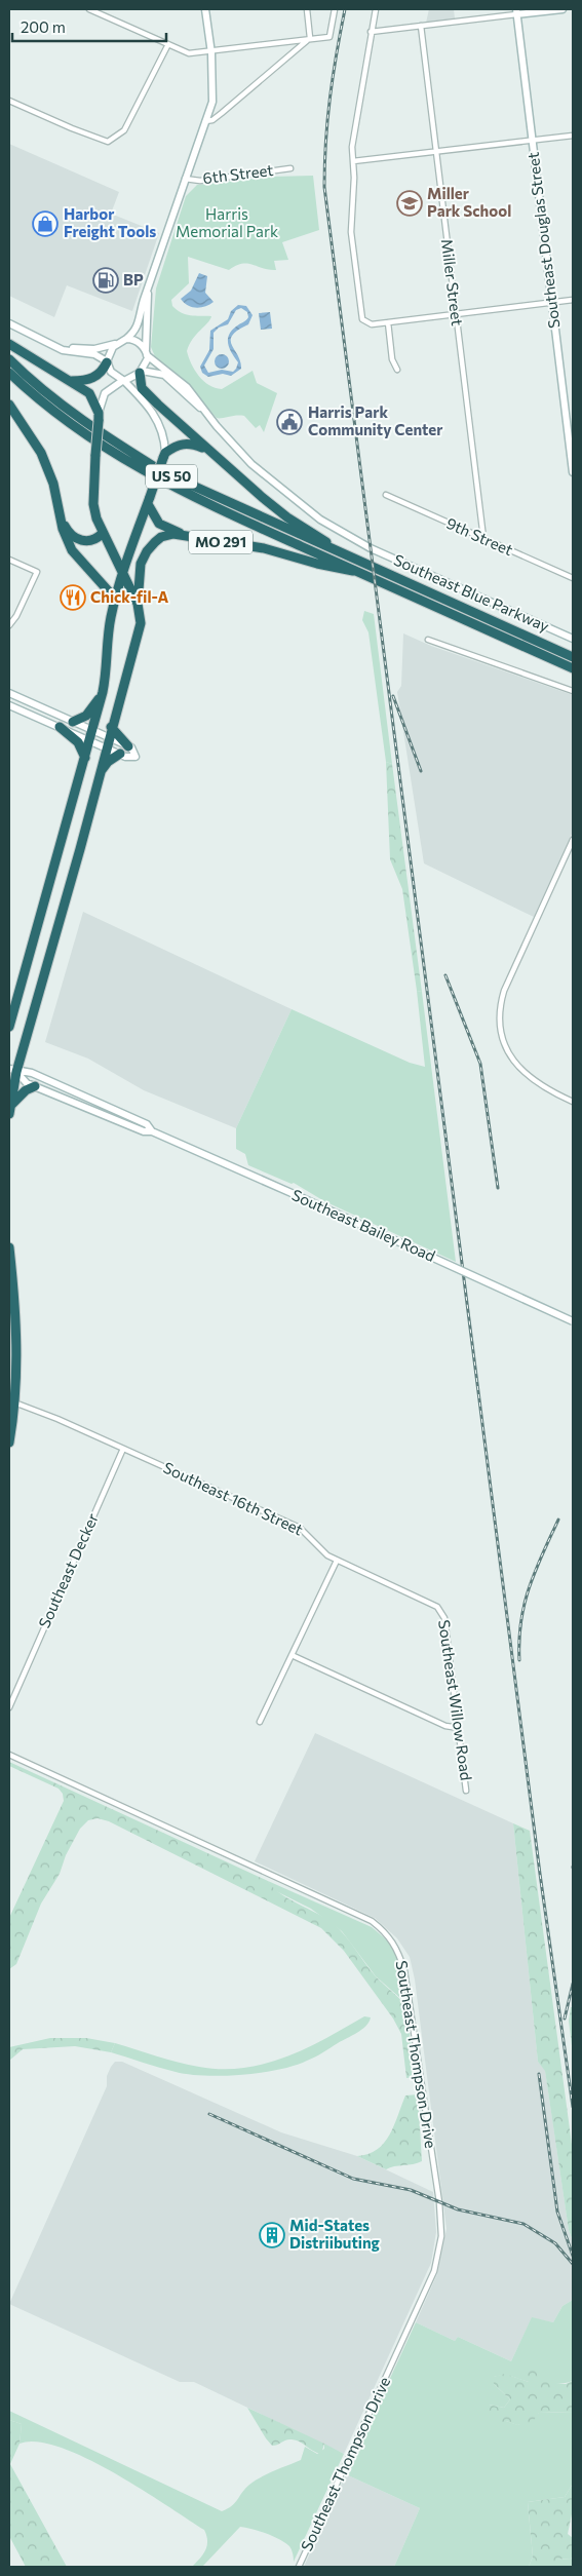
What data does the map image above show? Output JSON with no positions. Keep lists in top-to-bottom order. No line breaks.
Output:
{"streets":{"highway":["US 50","MO 291"],"street":["6th Street","Southeast Douglas Street","Miller Street","9th Street","Southeast Blue Parkway","Southeast Bailey Road","Southeast 16th Street","Southeast Decker","Southeast Willow Road","Southeast Thompson Drive"]},"crossings":[["Miller Street","9th Street"],["US 50","MO 291"],["MO 291","Southeast Bailey Road"],["Southeast 16th Street","Southeast Decker"],["Southeast 16th Street","Southeast Willow Road"]],"parks":["Harris Memorial Park"],"places":{"school or university":["Miller Park School"],"shop":["Harbor Freight Tools"],"fuel station":["BP"],"public building":["Harris Park Community Center"],"restaurant":["Chick-fil-A"],"building":["Mid-States Distriibuting"]},"scale_bar":"200 m"}
